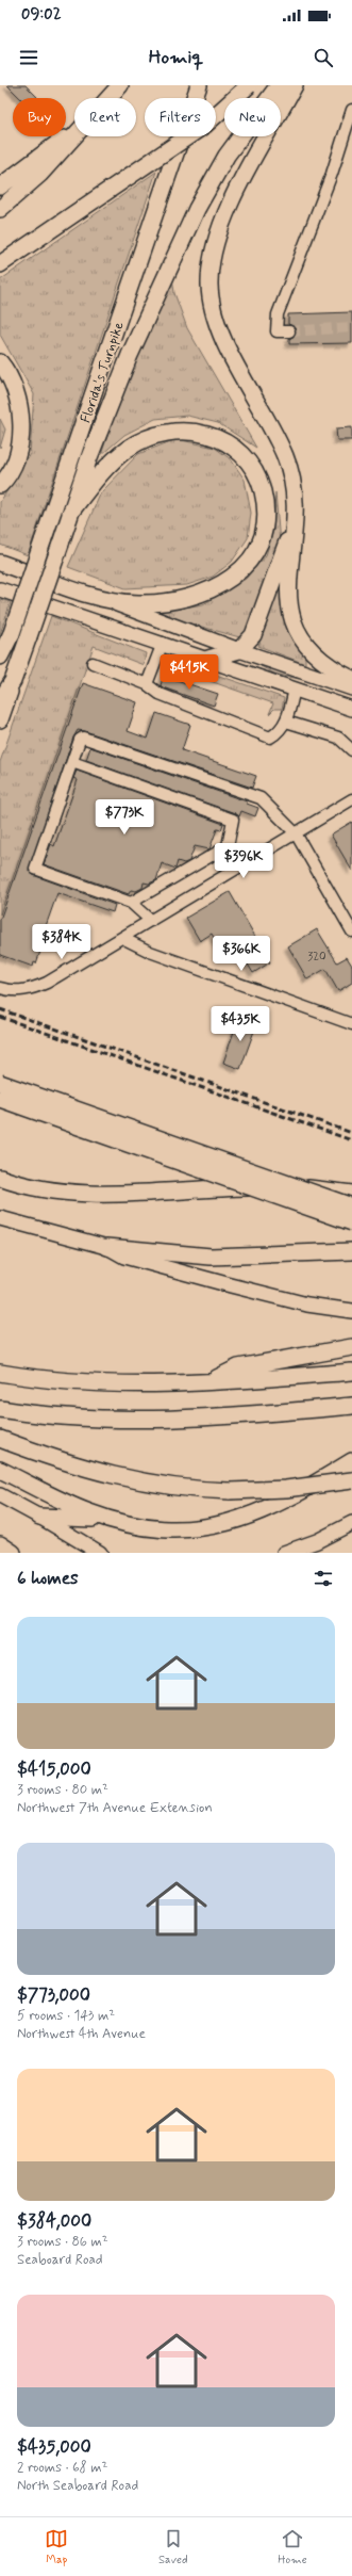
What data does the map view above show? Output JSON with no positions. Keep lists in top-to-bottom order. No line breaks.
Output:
{"streets":{"highway":["Florida's Turnpike"]},"house_numbers":["320"],"page":{"status":"09:02","header":"Homiq","chip":["Buy","Rent","Filters","New"],"price":["$415K","$773K","$396K","$384K","$366K","$435K"],"heading":"6 homes","list":[{"name":"$415,000","note":"3 rooms · 80 m² · Northwest 7th Avenue Extension"},{"name":"$773,000","note":"5 rooms · 143 m² · Northwest 4th Avenue"},{"name":"$384,000","note":"3 rooms · 86 m² · Seaboard Road"},{"name":"$435,000","note":"2 rooms · 68 m² · North Seaboard Road"}],"tabs":["Map","Saved","Home"]}}
